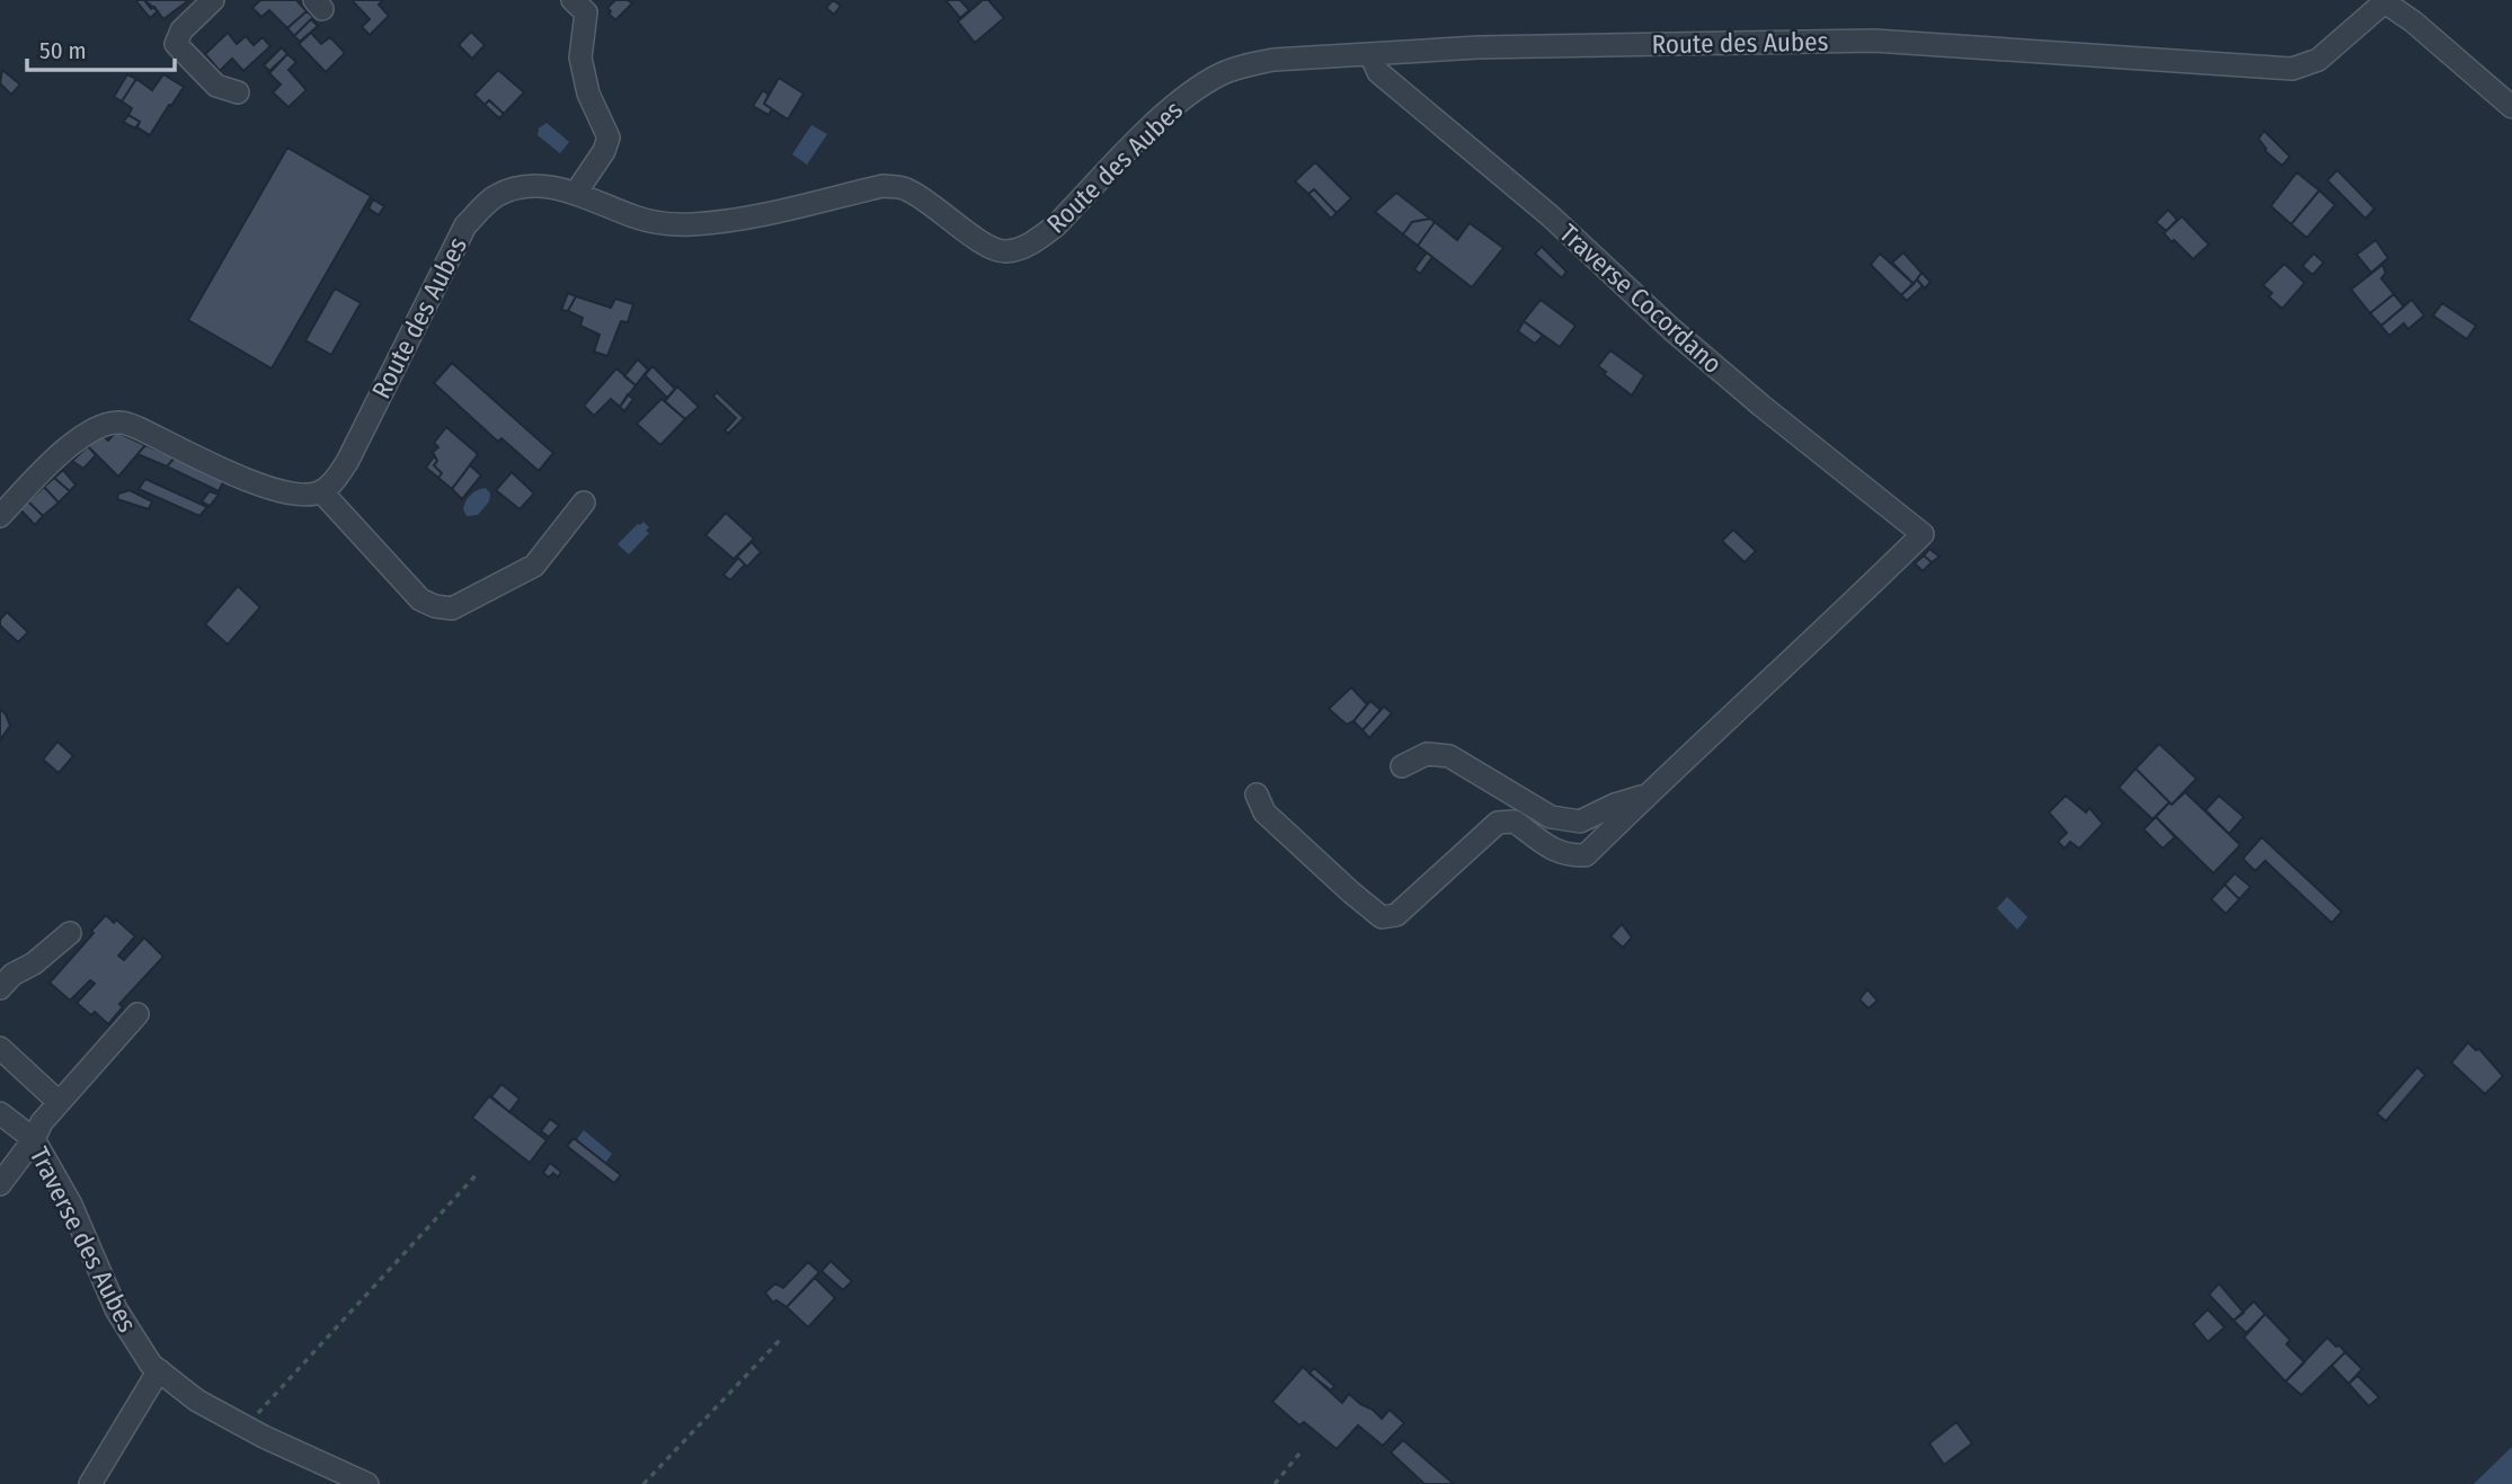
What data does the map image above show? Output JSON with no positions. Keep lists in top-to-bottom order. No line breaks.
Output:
{"streets":{"street":["Route des Aubes","Traverse Cocordano","Traverse des Aubes"]},"crossings":[["Route des Aubes","Traverse Cocordano"]],"scale_bar":"50 m"}
